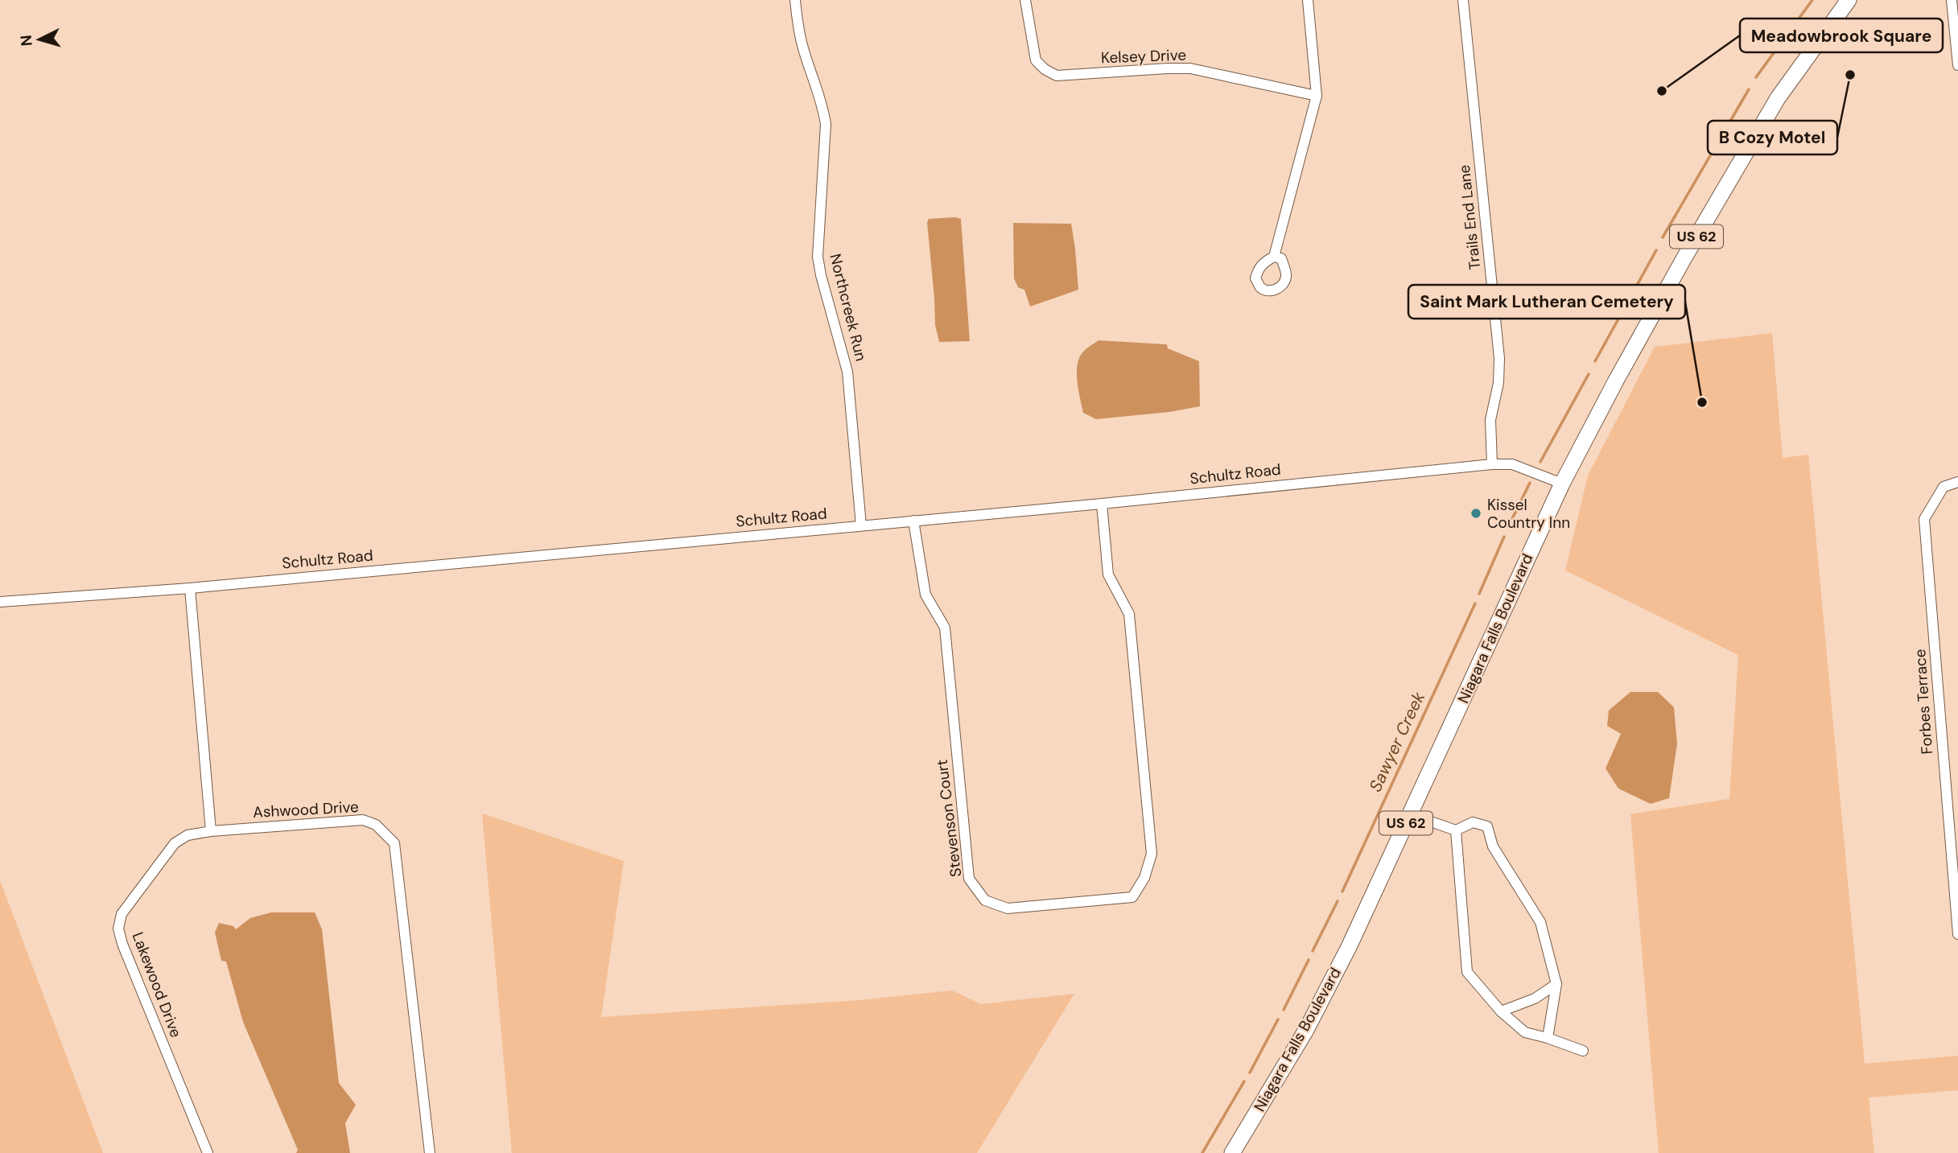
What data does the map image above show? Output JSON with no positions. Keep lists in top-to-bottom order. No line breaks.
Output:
{"streets":{"main road":["US 62","Niagara Falls Boulevard"],"street":["Kelsey Drive","Trails End Lane","Northcreek Run","Schultz Road","Forbes Terrace","Ashwood Drive","Stevenson Court","Lakewood Drive"]},"crossings":[["Trails End Lane","Schultz Road"],["Northcreek Run","Schultz Road"],["Schultz Road","Niagara Falls Boulevard"],["Schultz Road","Stevenson Court"],["Ashwood Drive","Lakewood Drive"]],"water":["Sawyer Creek"],"places":["B Cozy Motel","Meadowbrook Square","Saint Mark Lutheran Cemetery","Kissel Country Inn"],"north":"left"}
